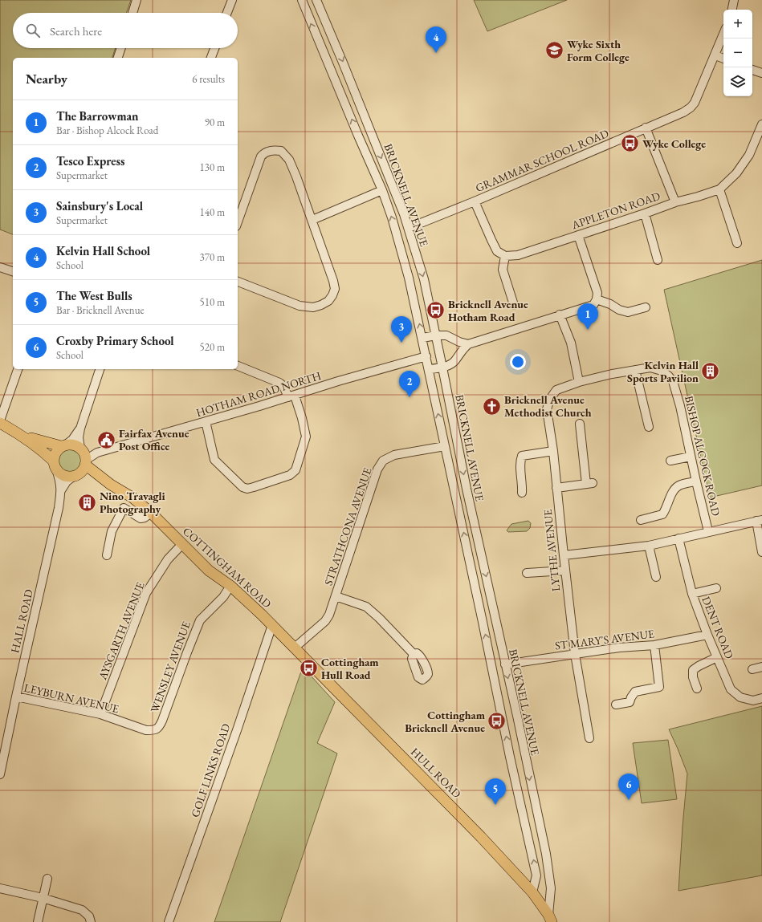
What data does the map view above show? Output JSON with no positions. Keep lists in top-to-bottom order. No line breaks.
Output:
{"streets":{"main road":["COTTINGHAM ROAD","HULL ROAD"],"street":["GRAMMAR SCHOOL ROAD","BRICKNELL AVENUE","APPLETON ROAD","HOTHAM ROAD NORTH","BISHOP ALCOCK ROAD","STRATHCONA AVENUE","LYTHE AVENUE","HALL ROAD","DENT ROAD","AYSGARTH AVENUE","ST MARY'S AVENUE","WENSLEY AVENUE","LEYBURN AVENUE","GOLF LINKS ROAD"]},"crossings":[["GRAMMAR SCHOOL ROAD","BRICKNELL AVENUE"],["BRICKNELL AVENUE","HOTHAM ROAD NORTH"],["BRICKNELL AVENUE","STRATHCONA AVENUE"],["BRICKNELL AVENUE","ST MARY'S AVENUE"],["BRICKNELL AVENUE","HULL ROAD"],["HOTHAM ROAD NORTH","COTTINGHAM ROAD"],["HOTHAM ROAD NORTH","HALL ROAD"],["BISHOP ALCOCK ROAD","LYTHE AVENUE"],["STRATHCONA AVENUE","COTTINGHAM ROAD"],["STRATHCONA AVENUE","HULL ROAD"],["LYTHE AVENUE","ST MARY'S AVENUE"],["COTTINGHAM ROAD","HALL ROAD"],["COTTINGHAM ROAD","AYSGARTH AVENUE"],["COTTINGHAM ROAD","WENSLEY AVENUE"],["COTTINGHAM ROAD","GOLF LINKS ROAD"],["COTTINGHAM ROAD","HULL ROAD"],["HALL ROAD","LEYBURN AVENUE"],["DENT ROAD","ST MARY'S AVENUE"],["AYSGARTH AVENUE","LEYBURN AVENUE"],["WENSLEY AVENUE","LEYBURN AVENUE"]],"places":{"school or university":["Wyke Sixth Form College"],"bus stop":["Wyke College","Bricknell Avenue Hotham Road","Cottingham Hull Road","Cottingham Bricknell Avenue"],"building":["Kelvin Hall Sports Pavilion","Nino Travagli Photography"],"church":["Bricknell Avenue Methodist Church"],"public building":["Fairfax Avenue Post Office"]},"page":{"map_buttons":["+","−"],"search":"Search here","pins":["4","1","3","2","6","5"],"heading":["Nearby","6 results"],"list":[{"mark":"1","name":"The Barrowman","note":"Bar · Bishop Alcock Road","value":"90 m"},{"mark":"2","name":"Tesco Express","note":"Supermarket","value":"130 m"},{"mark":"3","name":"Sainsbury's Local","note":"Supermarket","value":"140 m"},{"mark":"4","name":"Kelvin Hall School","note":"School","value":"370 m"},{"mark":"5","name":"The West Bulls","note":"Bar · Bricknell Avenue","value":"510 m"},{"mark":"6","name":"Croxby Primary School","note":"School","value":"520 m"}]}}
